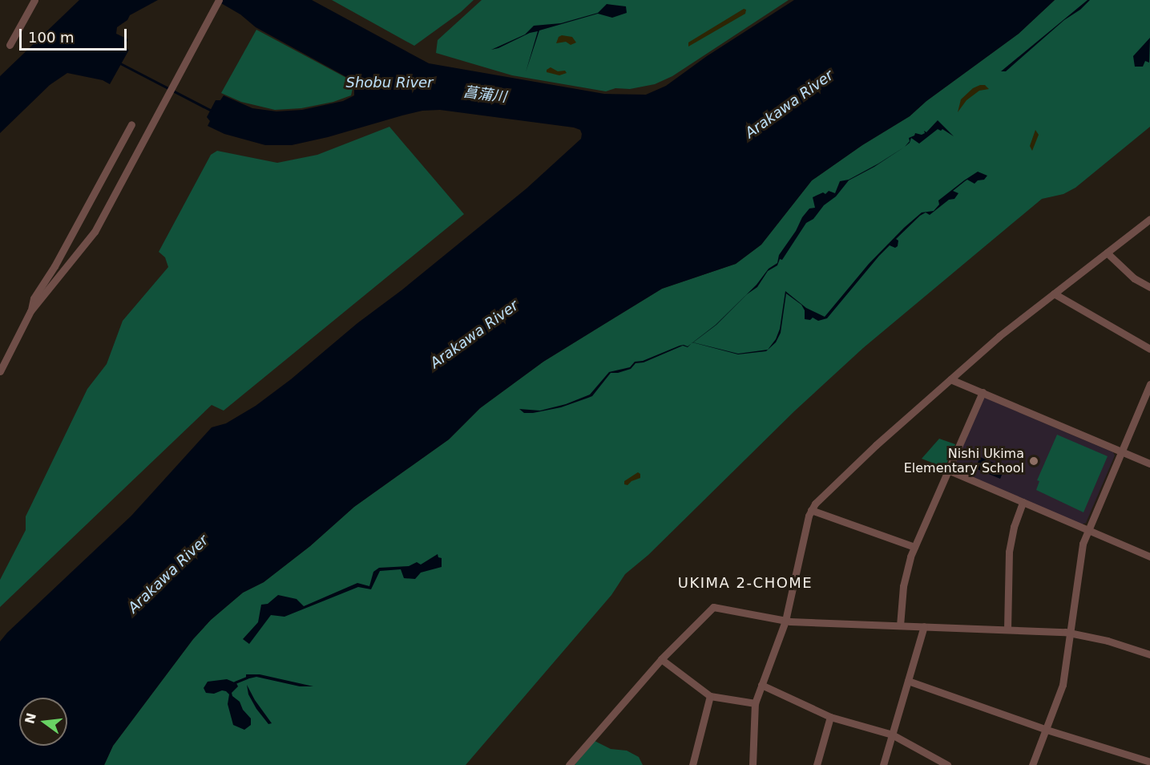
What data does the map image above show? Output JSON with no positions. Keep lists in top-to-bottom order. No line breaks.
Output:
{"districts":["UKIMA 2-CHOME"],"water":["Shobu River","菖蒲川","Arakawa River"],"places":["Nishi Ukima Elementary School"],"scale_bar":"100 m","north":"left"}
